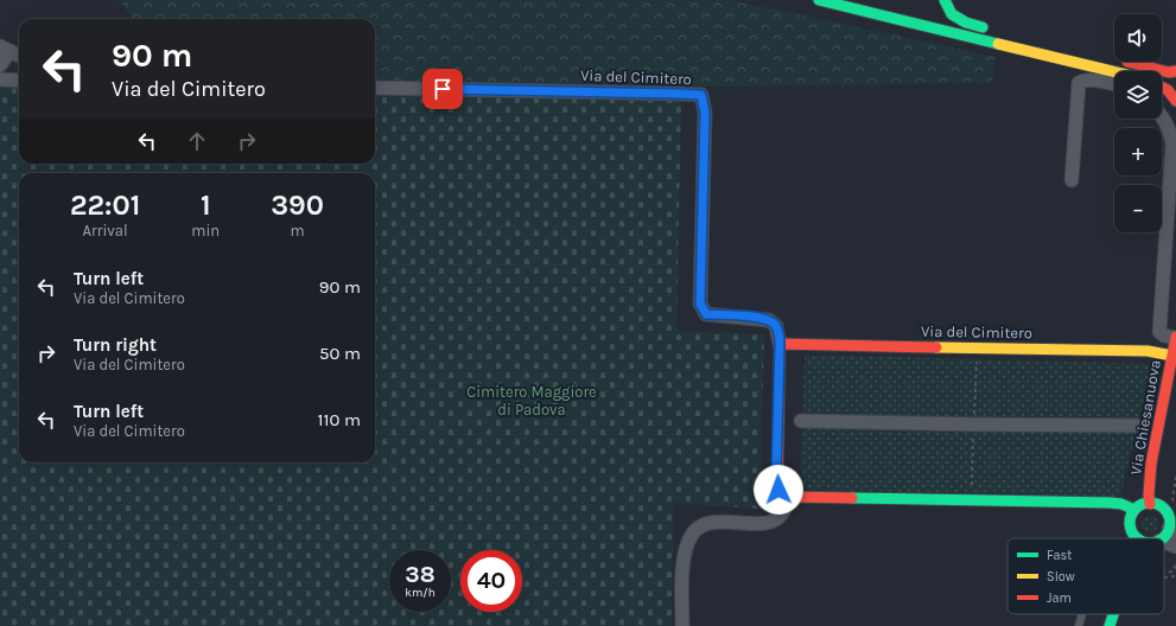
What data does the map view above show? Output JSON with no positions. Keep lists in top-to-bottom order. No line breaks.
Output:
{"streets":{"main road":["Via del Cimitero","Via Chiesanuova"]},"crossings":[["Via del Cimitero","Via Chiesanuova"]],"parks":["Cimitero Maggiore di Padova"],"legend":["Fast","Slow","Jam"],"page":{"map_buttons":["+","−"],"turn":["90 m","Via del Cimitero"],"eta":["22:01","Arrival","1","min","390","m"],"list":[{"name":"Turn left","note":"Via del Cimitero","value":"90 m"},{"name":"Turn right","note":"Via del Cimitero","value":"50 m"},{"name":"Turn left","note":"Via del Cimitero","value":"110 m"}],"speed":"38 km/h","limit":"40"}}
